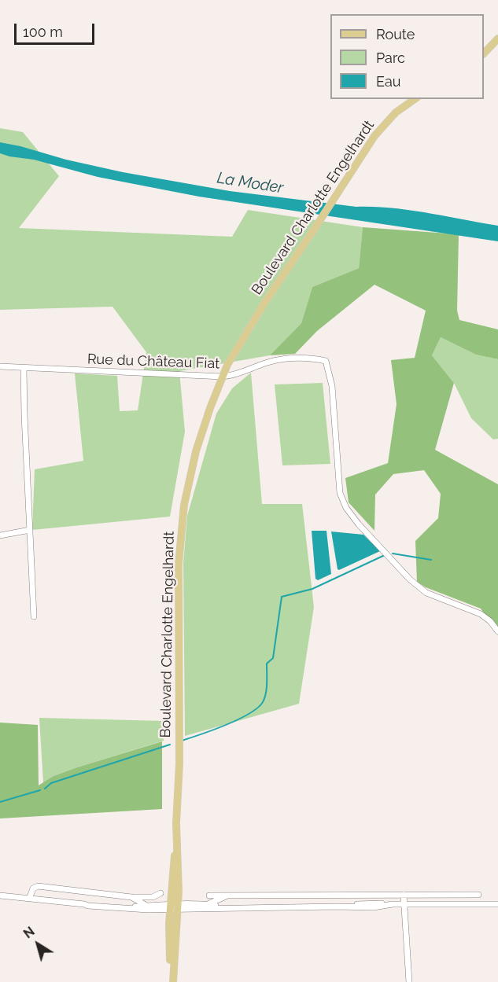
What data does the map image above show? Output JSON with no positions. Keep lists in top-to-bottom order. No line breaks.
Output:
{"streets":{"main road":["Boulevard Charlotte Engelhardt"],"street":["Rue du Château Fiat"]},"crossings":[["Boulevard Charlotte Engelhardt","Rue du Château Fiat"]],"water":["La Moder"],"legend":["Route","Parc","Eau"],"scale_bar":"100 m","north":"top left"}
